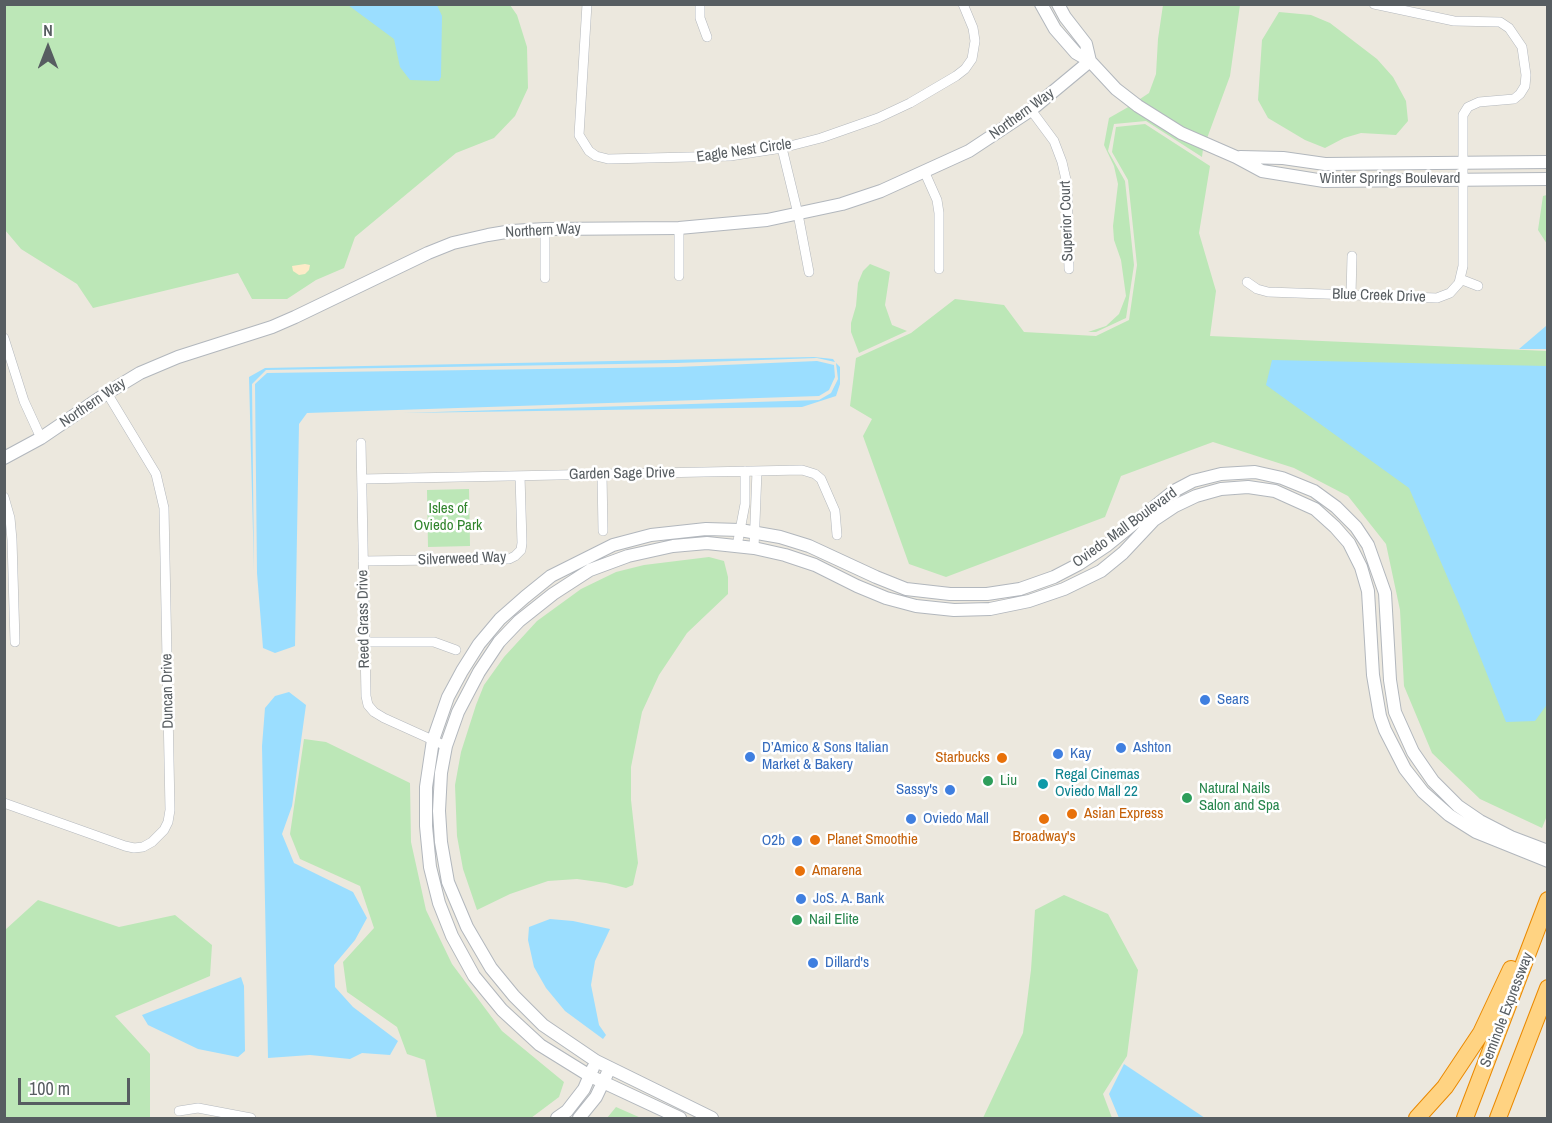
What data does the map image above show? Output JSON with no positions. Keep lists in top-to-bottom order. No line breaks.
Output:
{"streets":{"highway":["Seminole Expressway"],"street":["Northern Way","Eagle Nest Circle","Winter Springs Boulevard","Superior Court","Blue Creek Drive","Garden Sage Drive","Oviedo Mall Boulevard","Silverweed Way","Reed Grass Drive","Duncan Drive"]},"crossings":[["Northern Way","Winter Springs Boulevard"],["Northern Way","Superior Court"],["Northern Way","Duncan Drive"],["Garden Sage Drive","Silverweed Way"],["Garden Sage Drive","Reed Grass Drive"],["Oviedo Mall Boulevard","Reed Grass Drive"],["Silverweed Way","Reed Grass Drive"]],"parks":["Isles of Oviedo Park"],"places":["Sears","Ashton","Kay","D’Amico & Sons Italian Market & Bakery","Starbucks","Liu","Regal Cinemas Oviedo Mall 22","Sassy's","Natural Nails Salon and Spa","Asian Express","Oviedo Mall","Broadway's","Planet Smoothie","O2b","Amarena","JoS. A. Bank","Nail Elite","Dillard's"],"scale_bar":"100 m","north":"top"}
